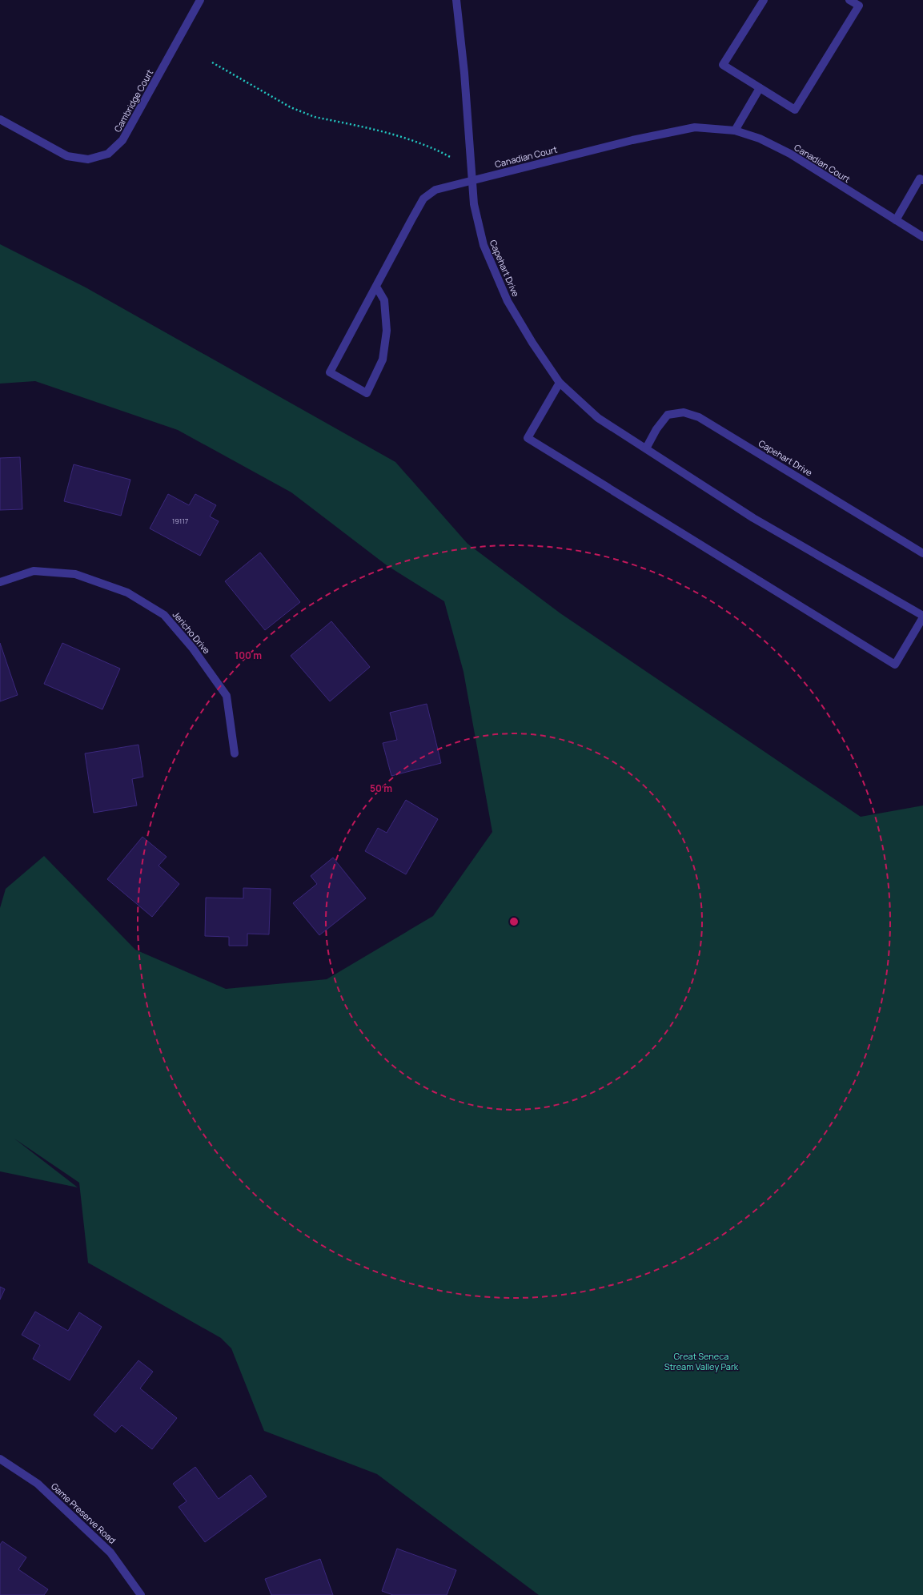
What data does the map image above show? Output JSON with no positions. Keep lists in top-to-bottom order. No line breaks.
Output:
{"streets":{"street":["Cambridge Court","Canadian Court","Capehart Drive","Jericho Drive","Game Preserve Road"]},"crossings":[["Canadian Court","Capehart Drive"]],"parks":["Great Seneca Stream Valley Park"],"house_numbers":["19117"],"rings":["100 m","50 m"]}
